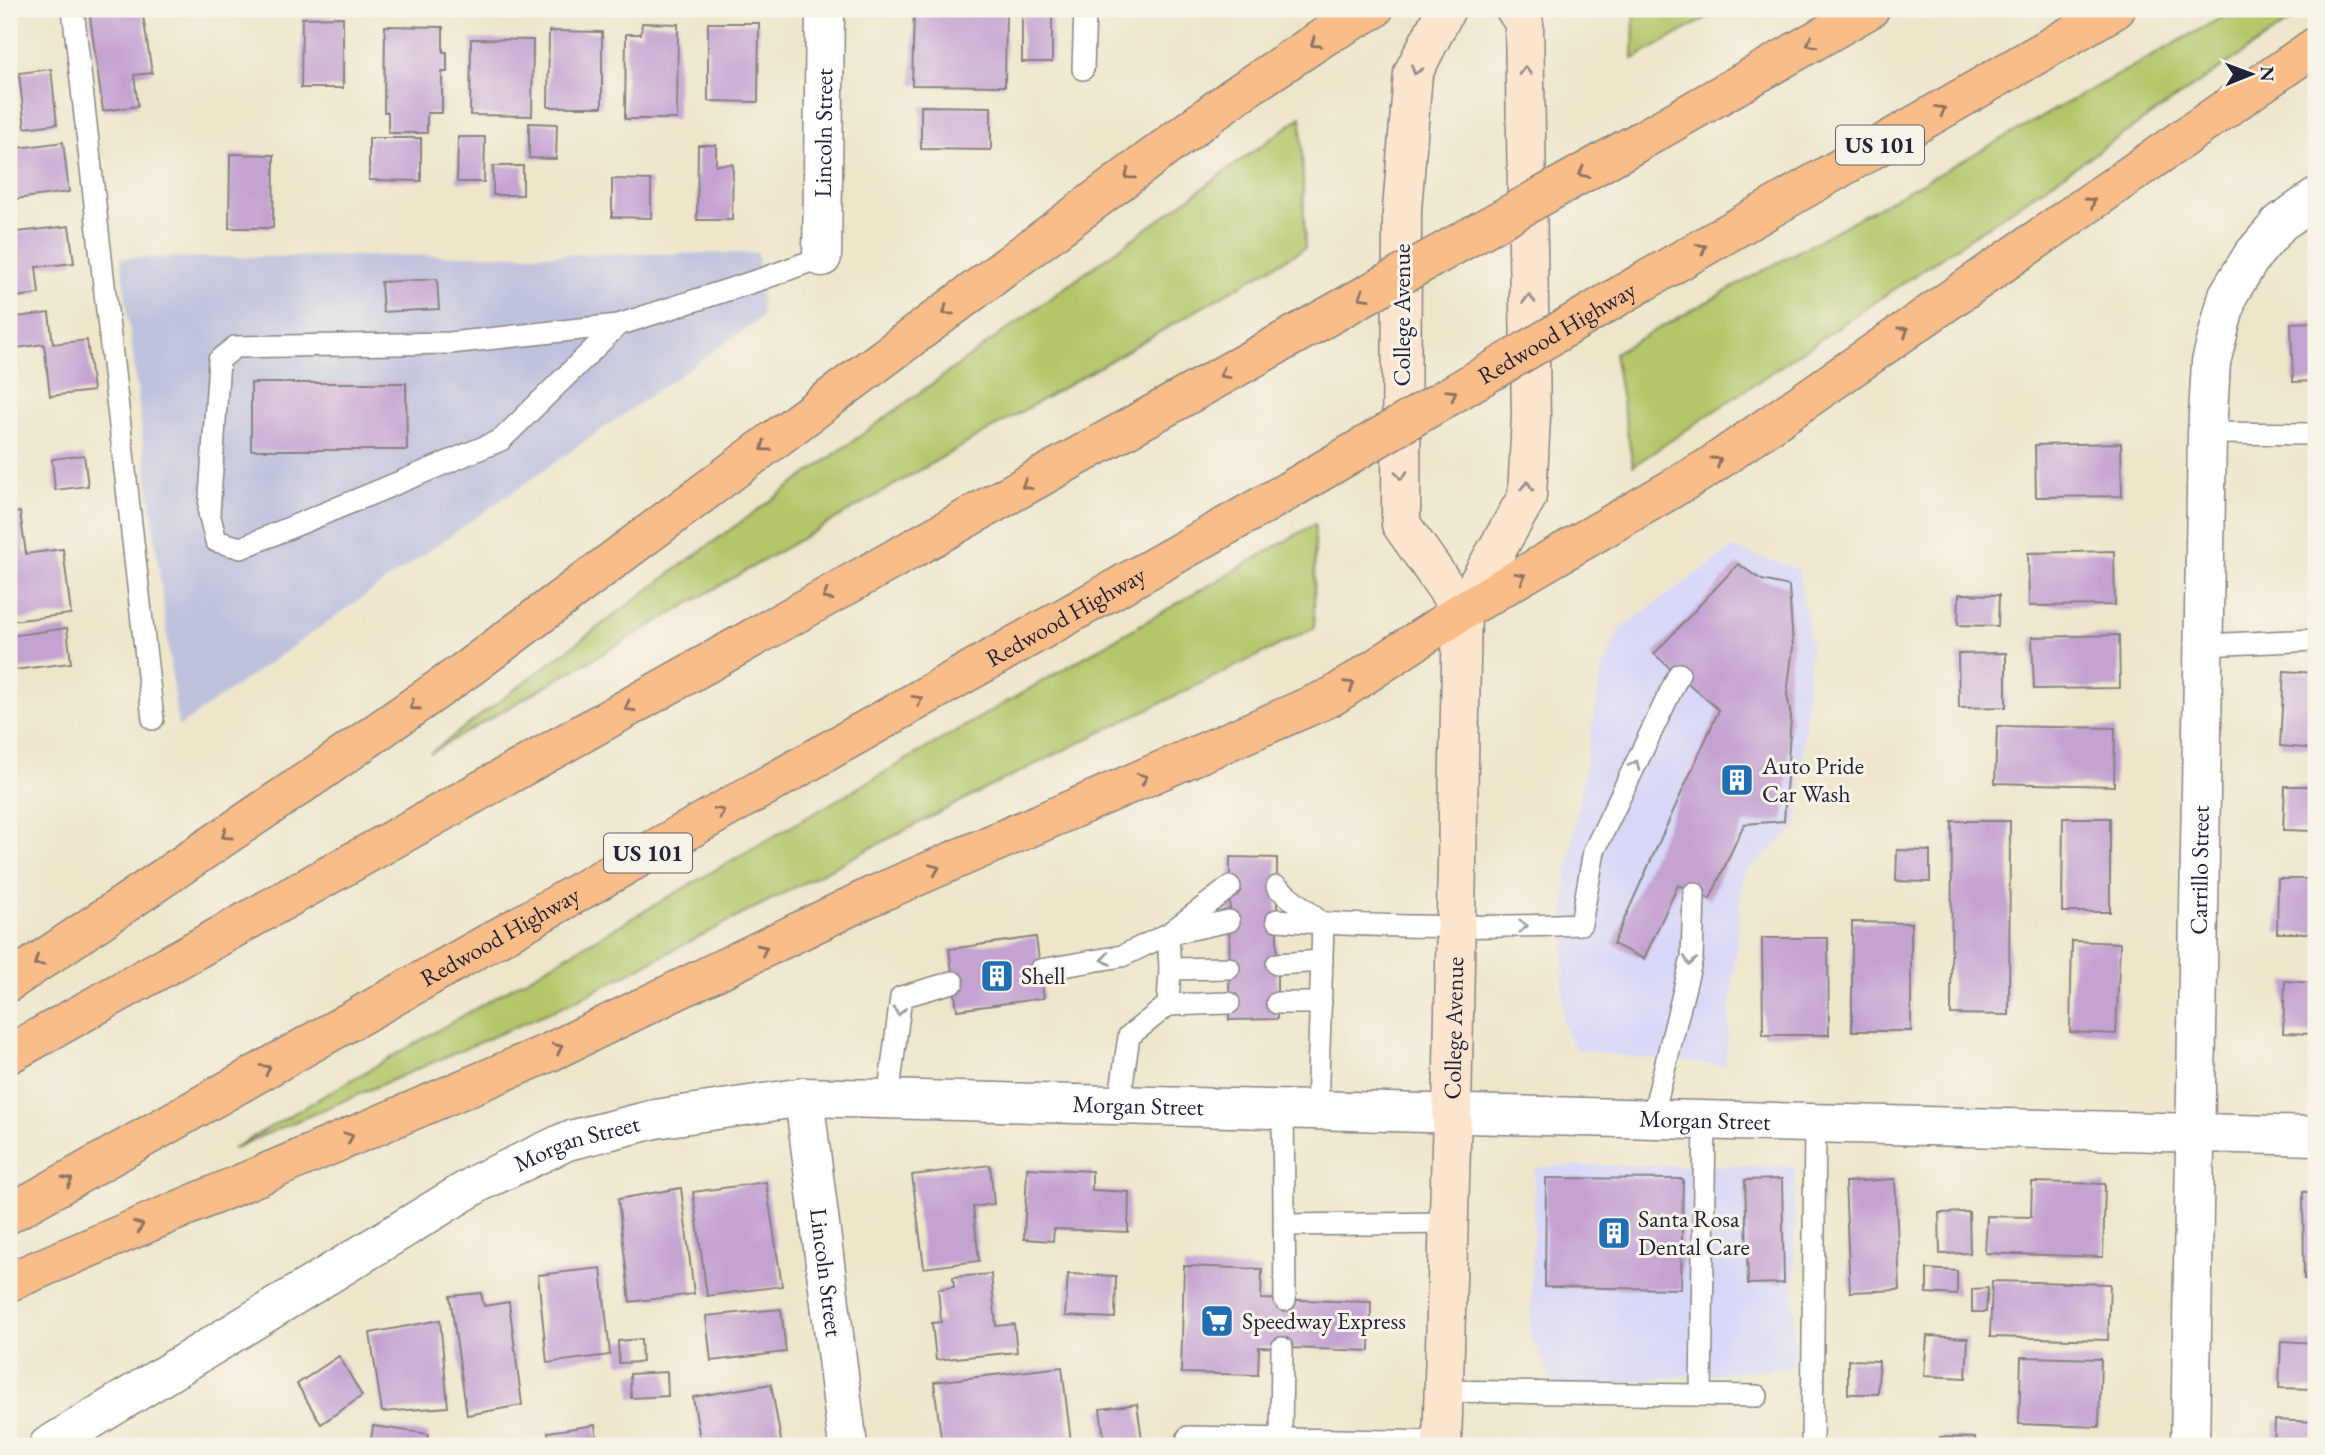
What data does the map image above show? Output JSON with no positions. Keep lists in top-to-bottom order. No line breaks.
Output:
{"streets":{"highway":["US 101","Redwood Highway"],"main road":["College Avenue"],"street":["Lincoln Street","Carrillo Street","Morgan Street"]},"crossings":[["Lincoln Street","Morgan Street"],["College Avenue","Morgan Street"],["Carrillo Street","Morgan Street"]],"places":{"building":["Auto Pride Car Wash","Shell","Santa Rosa Dental Care"],"supermarket":["Speedway Express"]},"north":"right"}
